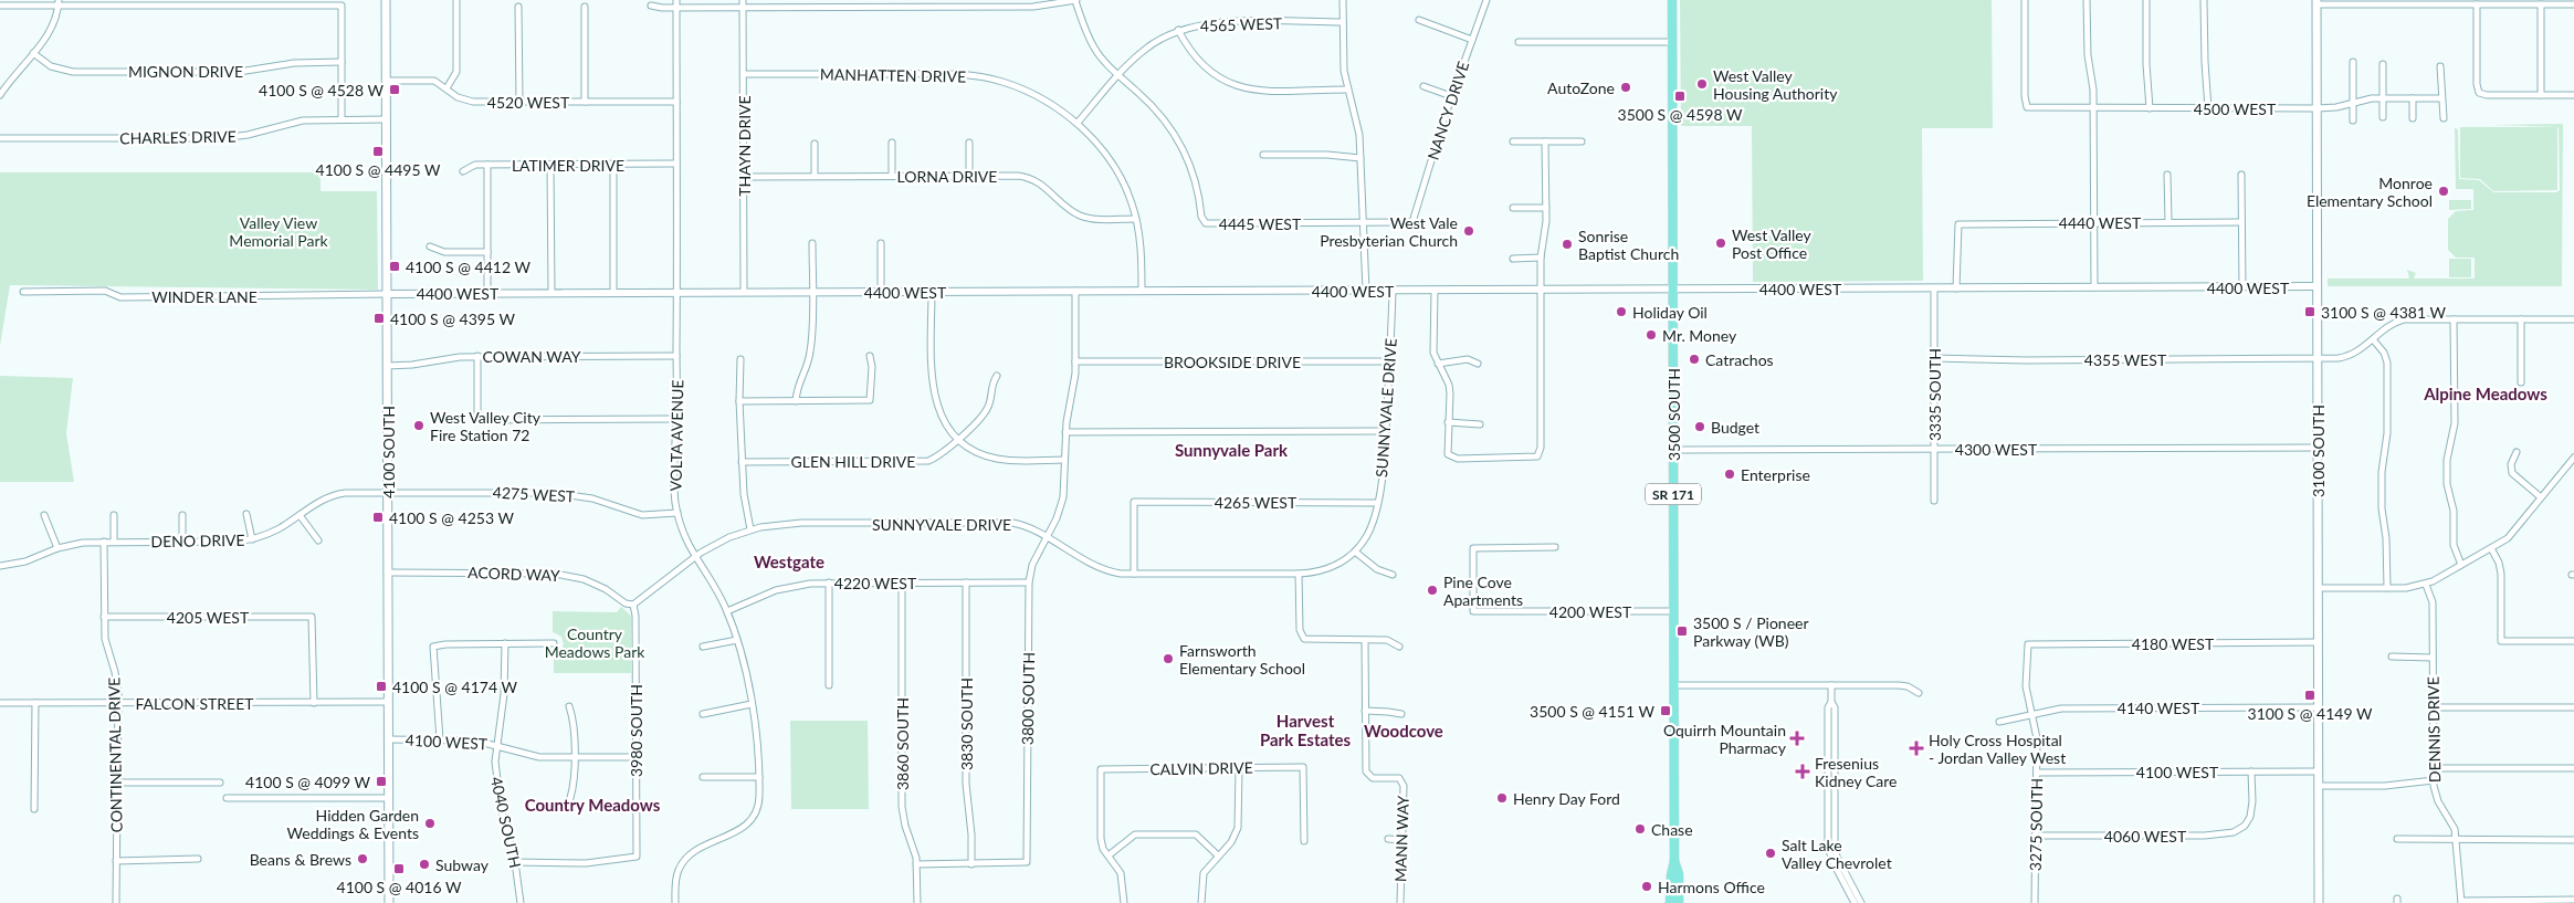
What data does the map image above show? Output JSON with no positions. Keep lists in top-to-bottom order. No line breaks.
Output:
{"streets":{"main road":["3500 SOUTH","3100 SOUTH","4100 SOUTH","SR 171"],"street":["4565 WEST","MIGNON DRIVE","MANHATTEN DRIVE","4520 WEST","4500 WEST","NANCY DRIVE","CHARLES DRIVE","THAYN DRIVE","LATIMER DRIVE","LORNA DRIVE","4440 WEST","4445 WEST","4400 WEST","WINDER LANE","COWAN WAY","4355 WEST","BROOKSIDE DRIVE","3335 SOUTH","SUNNYVALE DRIVE","VOLTA AVENUE","4300 WEST","GLEN HILL DRIVE","4275 WEST","4265 WEST","DENO DRIVE","ACORD WAY","4220 WEST","4200 WEST","4205 WEST","4180 WEST","3800 SOUTH","FALCON STREET","4140 WEST","3830 SOUTH","DENNIS DRIVE","3980 SOUTH","4100 WEST","3860 SOUTH","CONTINENTAL DRIVE","CALVIN DRIVE","4040 SOUTH","3275 SOUTH","4060 WEST","MANN WAY"]},"crossings":[["4565 WEST","MANHATTEN DRIVE"],["4565 WEST","4445 WEST"],["MANHATTEN DRIVE","THAYN DRIVE"],["MANHATTEN DRIVE","LORNA DRIVE"],["MANHATTEN DRIVE","4400 WEST"],["4520 WEST","VOLTA AVENUE"],["4520 WEST","4100 SOUTH"],["4500 WEST","3100 SOUTH"],["NANCY DRIVE","4445 WEST"],["CHARLES DRIVE","4100 SOUTH"],["THAYN DRIVE","LORNA DRIVE"],["THAYN DRIVE","4400 WEST"],["LATIMER DRIVE","VOLTA AVENUE"],["4440 WEST","4400 WEST"],["4400 WEST","WINDER LANE"],["4400 WEST","3335 SOUTH"],["4400 WEST","SUNNYVALE DRIVE"],["4400 WEST","3500 SOUTH"],["4400 WEST","VOLTA AVENUE"],["4400 WEST","3100 SOUTH"],["4400 WEST","4100 SOUTH"],["4400 WEST","3800 SOUTH"],["WINDER LANE","4100 SOUTH"],["COWAN WAY","VOLTA AVENUE"],["COWAN WAY","4100 SOUTH"],["4355 WEST","3335 SOUTH"],["4355 WEST","3100 SOUTH"],["BROOKSIDE DRIVE","SUNNYVALE DRIVE"],["BROOKSIDE DRIVE","3800 SOUTH"],["3335 SOUTH","4300 WEST"],["SUNNYVALE DRIVE","VOLTA AVENUE"],["SUNNYVALE DRIVE","4265 WEST"],["SUNNYVALE DRIVE","ACORD WAY"],["SUNNYVALE DRIVE","3800 SOUTH"],["SUNNYVALE DRIVE","3980 SOUTH"],["3500 SOUTH","4300 WEST"],["3500 SOUTH","4200 WEST"],["VOLTA AVENUE","4275 WEST"],["VOLTA AVENUE","4220 WEST"],["4300 WEST","3100 SOUTH"],["3100 SOUTH","4180 WEST"],["3100 SOUTH","4140 WEST"],["3100 SOUTH","4100 WEST"],["4100 SOUTH","4275 WEST"],["4100 SOUTH","DENO DRIVE"],["4100 SOUTH","ACORD WAY"],["4100 SOUTH","FALCON STREET"],["4100 SOUTH","4100 WEST"],["4275 WEST","DENO DRIVE"],["DENO DRIVE","CONTINENTAL DRIVE"],["ACORD WAY","3980 SOUTH"],["4220 WEST","3800 SOUTH"],["4220 WEST","3830 SOUTH"],["4220 WEST","3860 SOUTH"],["4205 WEST","FALCON STREET"],["4205 WEST","CONTINENTAL DRIVE"],["4180 WEST","3275 SOUTH"],["3800 SOUTH","3830 SOUTH"],["FALCON STREET","CONTINENTAL DRIVE"],["4140 WEST","3275 SOUTH"],["3980 SOUTH","4100 WEST"],["3980 SOUTH","4040 SOUTH"],["4100 WEST","4040 SOUTH"],["4100 WEST","3275 SOUTH"],["4100 WEST","4060 WEST"],["3275 SOUTH","4060 WEST"]],"districts":["Alpine Meadows","Sunnyvale Park","Westgate","Harvest Park Estates","Woodcove","Country Meadows"],"parks":["Valley View Memorial Park","Country Meadows Park"],"places":{"other":["West Valley Housing Authority","AutoZone","Monroe Elementary School","West Vale Presbyterian Church","West Valley Post Office","Sonrise Baptist Church","Holiday Oil","Mr. Money","Catrachos","West Valley City Fire Station 72","Budget","Enterprise","Pine Cove Apartments","Farnsworth Elementary School","Henry Day Ford","Hidden Garden Weddings & Events","Chase","Salt Lake Valley Chevrolet","Beans & Brews","Subway","Harmons Office"],"transit":["4100 S @ 4528 W","3500 S @ 4598 W","4100 S @ 4495 W","4100 S @ 4412 W","3100 S @ 4381 W","4100 S @ 4395 W","4100 S @ 4253 W","3500 S / Pioneer Parkway (WB)","4100 S @ 4174 W","3100 S @ 4149 W","3500 S @ 4151 W","4100 S @ 4099 W","4100 S @ 4016 W"],"health":["Oquirrh Mountain Pharmacy","Holy Cross Hospital - Jordan Valley West","Fresenius Kidney Care"]}}
